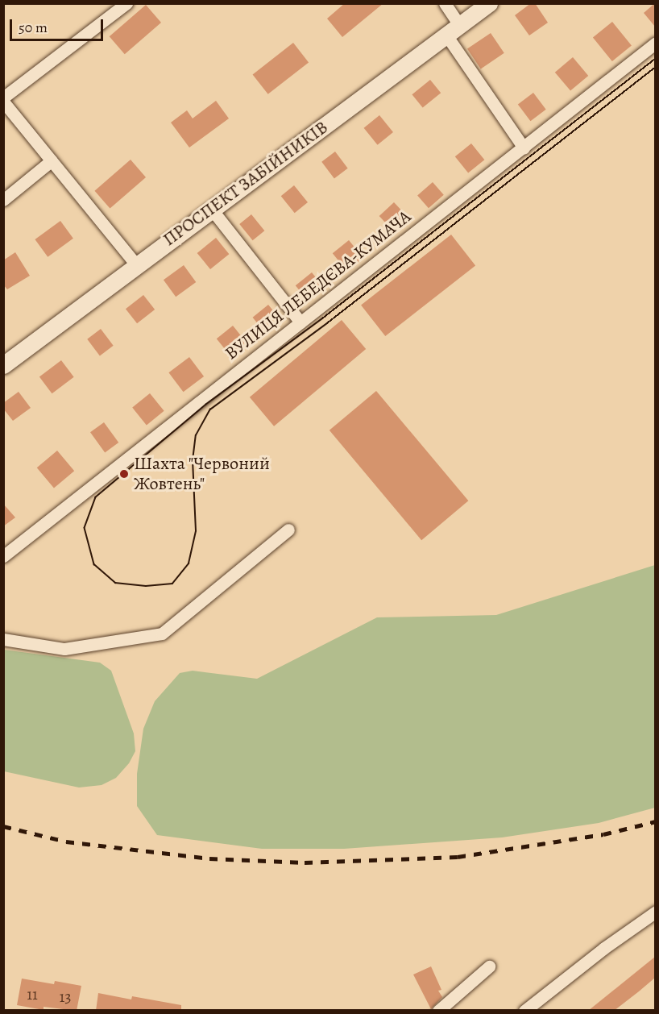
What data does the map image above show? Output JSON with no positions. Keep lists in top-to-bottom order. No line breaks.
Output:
{"streets":{"main road":["ПРОСПЕКТ ЗАБІЙНИКІВ"],"street":["ВУЛИЦЯ ЛЕБЕДЄВА-КУМАЧА"]},"places":["Шахта \"Червоний Жовтень\""],"house_numbers":["11","13"],"scale_bar":"50 m"}
